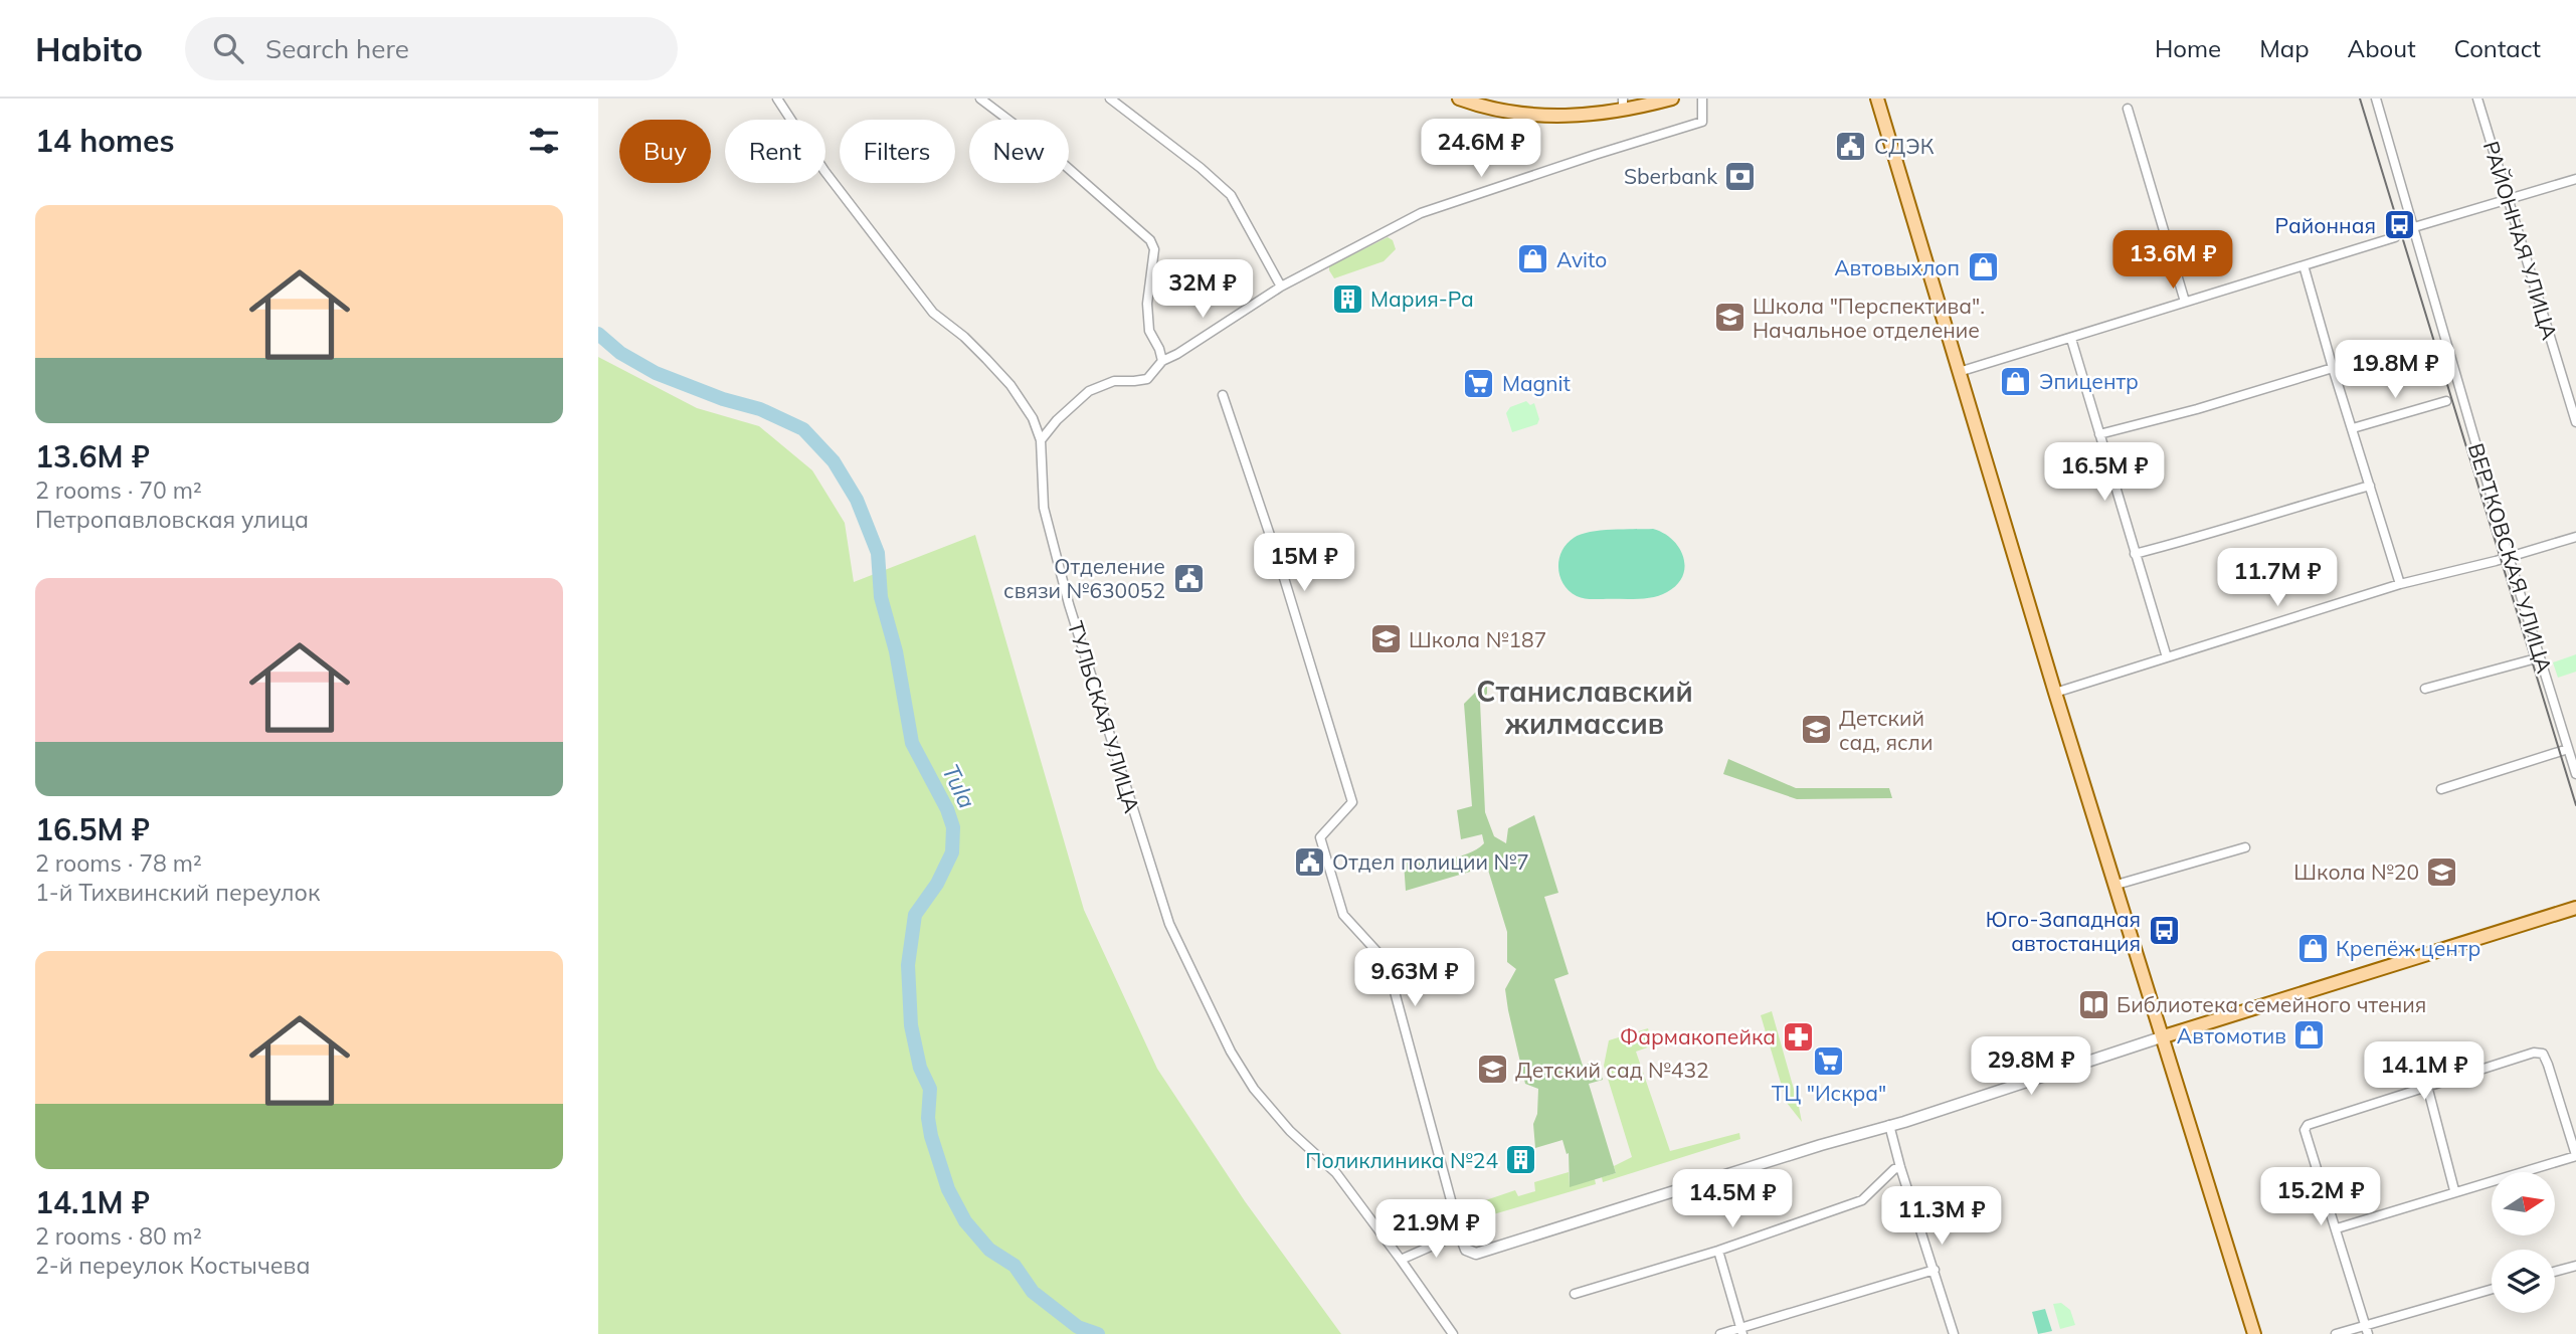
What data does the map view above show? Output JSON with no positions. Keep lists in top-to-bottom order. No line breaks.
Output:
{"streets":{"street":["РАЙОННАЯ УЛИЦА","ВЕРТКОВСКАЯ УЛИЦА","ТУЛЬСКАЯ УЛИЦА"]},"districts":["Станиславский жилмассив"],"water":["Tula"],"places":{"public building":["СДЭК","Отделение связи №630052","Отдел полиции №7"],"bank":["Sberbank"],"bus stop":["Районная","Юго-Западная автостанция"],"shop":["Avito","Автовыхлоп","Эпицентр","Крепёж центр","Автомотив"],"building":["Мария-Ра","Поликлиника №24"],"school or university":["Школа \"Перспектива\". Начальное отделение","Школа №187","Детский сад, ясли","Школа №20","Детский сад №432"],"supermarket":["Magnit","ТЦ \"Искра\""],"library":["Библиотека семейного чтения"],"pharmacy":["Фармакопейка"]},"north":"right","page":{"header":"Habito","search":"Search here","nav":["Home","Map","About","Contact"],"heading":"14 homes","price":["24.6M ₽","13.6M ₽","32M ₽","19.8M ₽","16.5M ₽","15M ₽","11.7M ₽","9.63M ₽","29.8M ₽","14.1M ₽","15.2M ₽","14.5M ₽","11.3M ₽","21.9M ₽"],"chip":["Buy","Rent","Filters","New"],"list":[{"name":"13.6M ₽","note":"2 rooms · 70 m² · Петропавловская улица"},{"name":"16.5M ₽","note":"2 rooms · 78 m² · 1-й Тихвинский переулок"},{"name":"14.1M ₽","note":"2 rooms · 80 m² · 2-й переулок Костычева"}]}}
